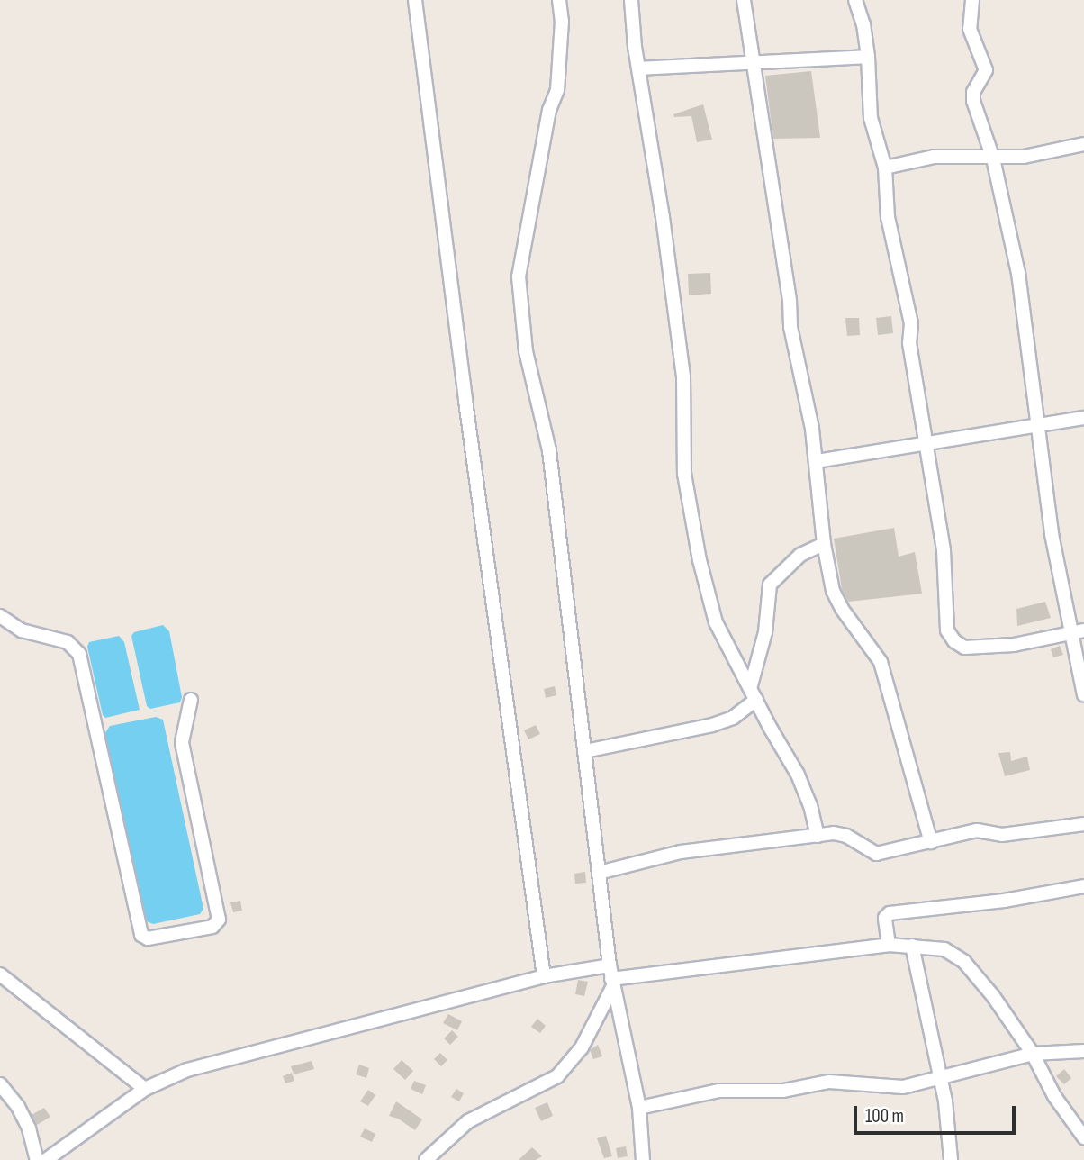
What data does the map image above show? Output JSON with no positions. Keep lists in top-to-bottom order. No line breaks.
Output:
{"scale_bar":"100 m"}
